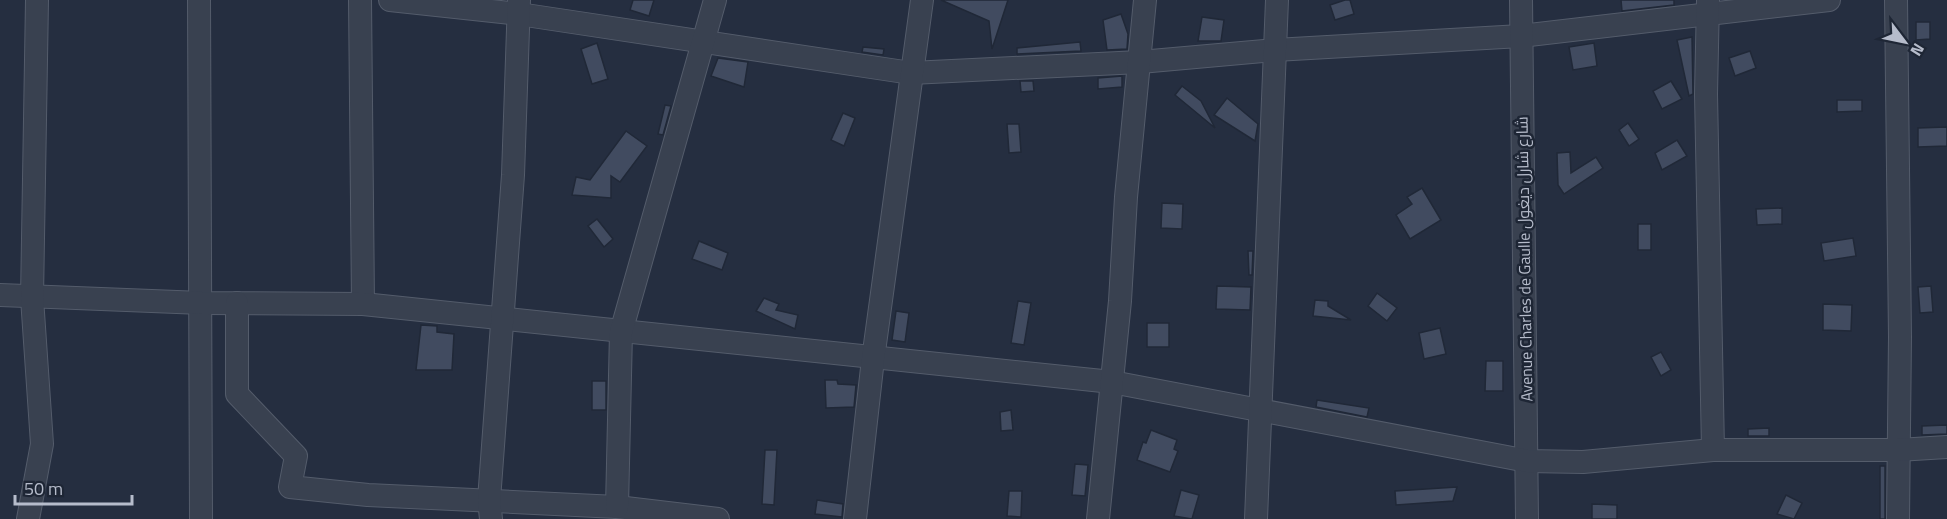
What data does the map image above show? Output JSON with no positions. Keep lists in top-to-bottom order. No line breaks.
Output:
{"streets":{"street":["Avenue Charles de Gaulle شارع شارل ديغول"]},"scale_bar":"50 m","north":"bottom right"}
